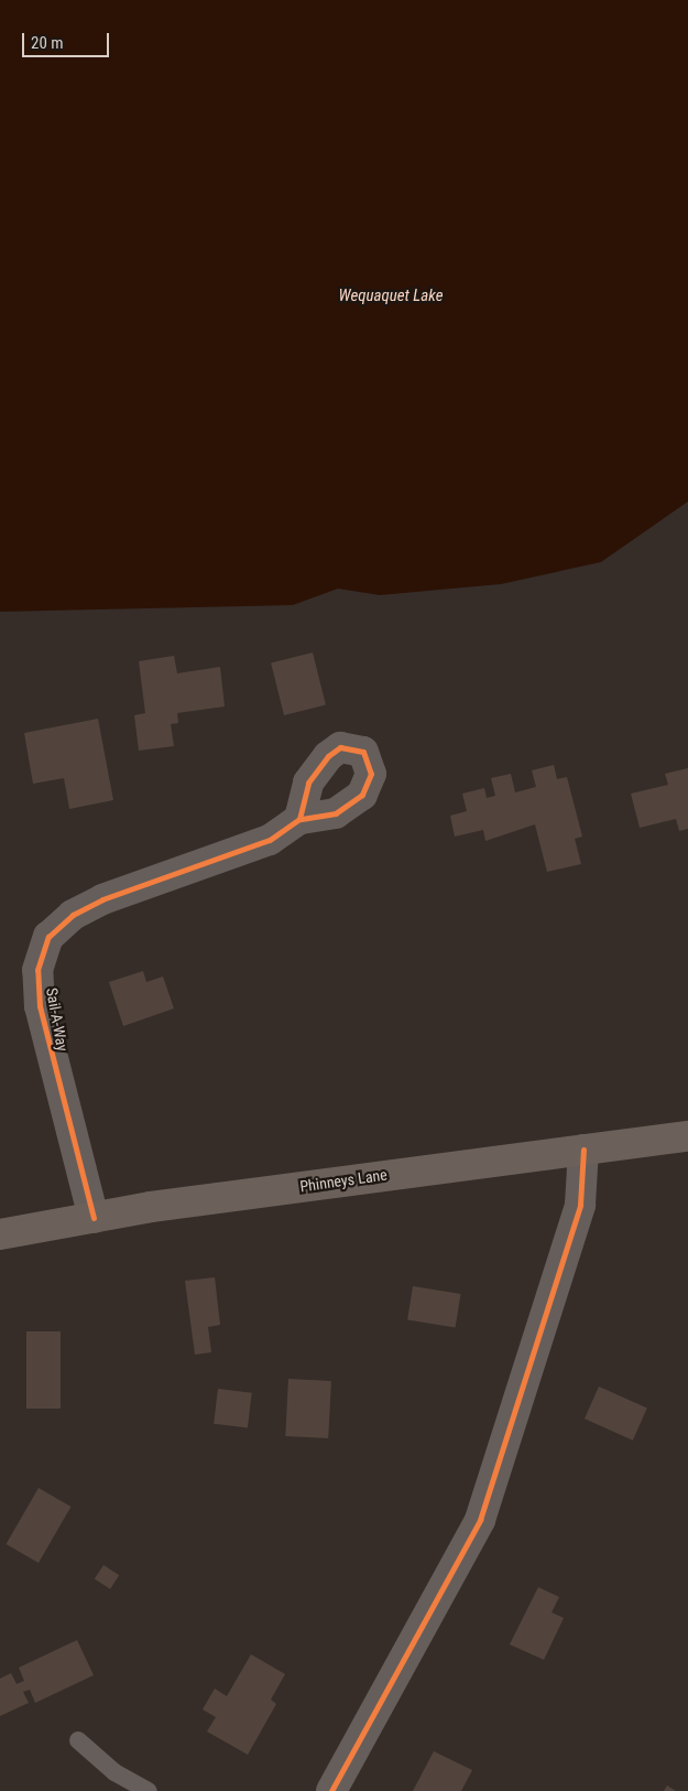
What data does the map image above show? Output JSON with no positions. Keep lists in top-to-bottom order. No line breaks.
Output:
{"streets":{"main road":["Phinneys Lane"],"street":["Sail-A-Way"]},"crossings":[["Sail-A-Way","Phinneys Lane"]],"water":["Wequaquet Lake"],"scale_bar":"20 m"}
